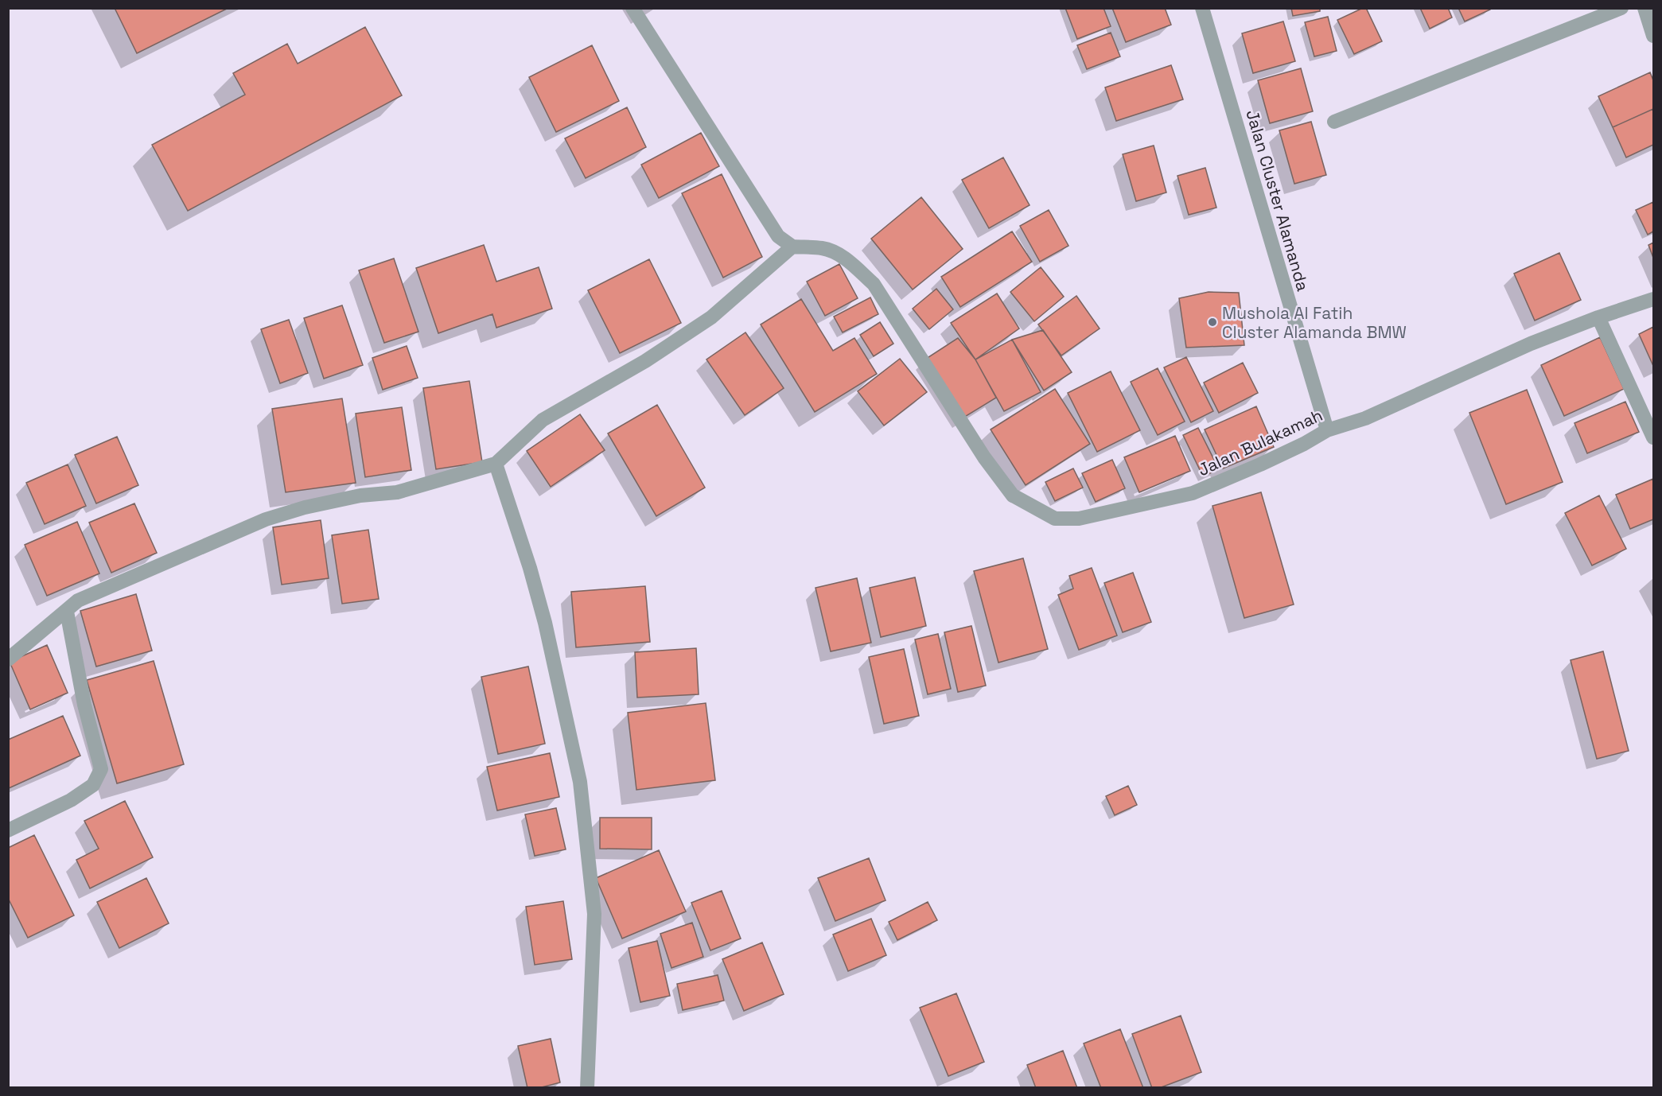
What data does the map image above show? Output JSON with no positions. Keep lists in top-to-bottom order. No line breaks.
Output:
{"streets":{"street":["Jalan Cluster Alamanda","Jalan Bulakamah"]},"crossings":[["Jalan Cluster Alamanda","Jalan Bulakamah"]],"places":["Mushola Al Fatih Cluster Alamanda BMW"]}
